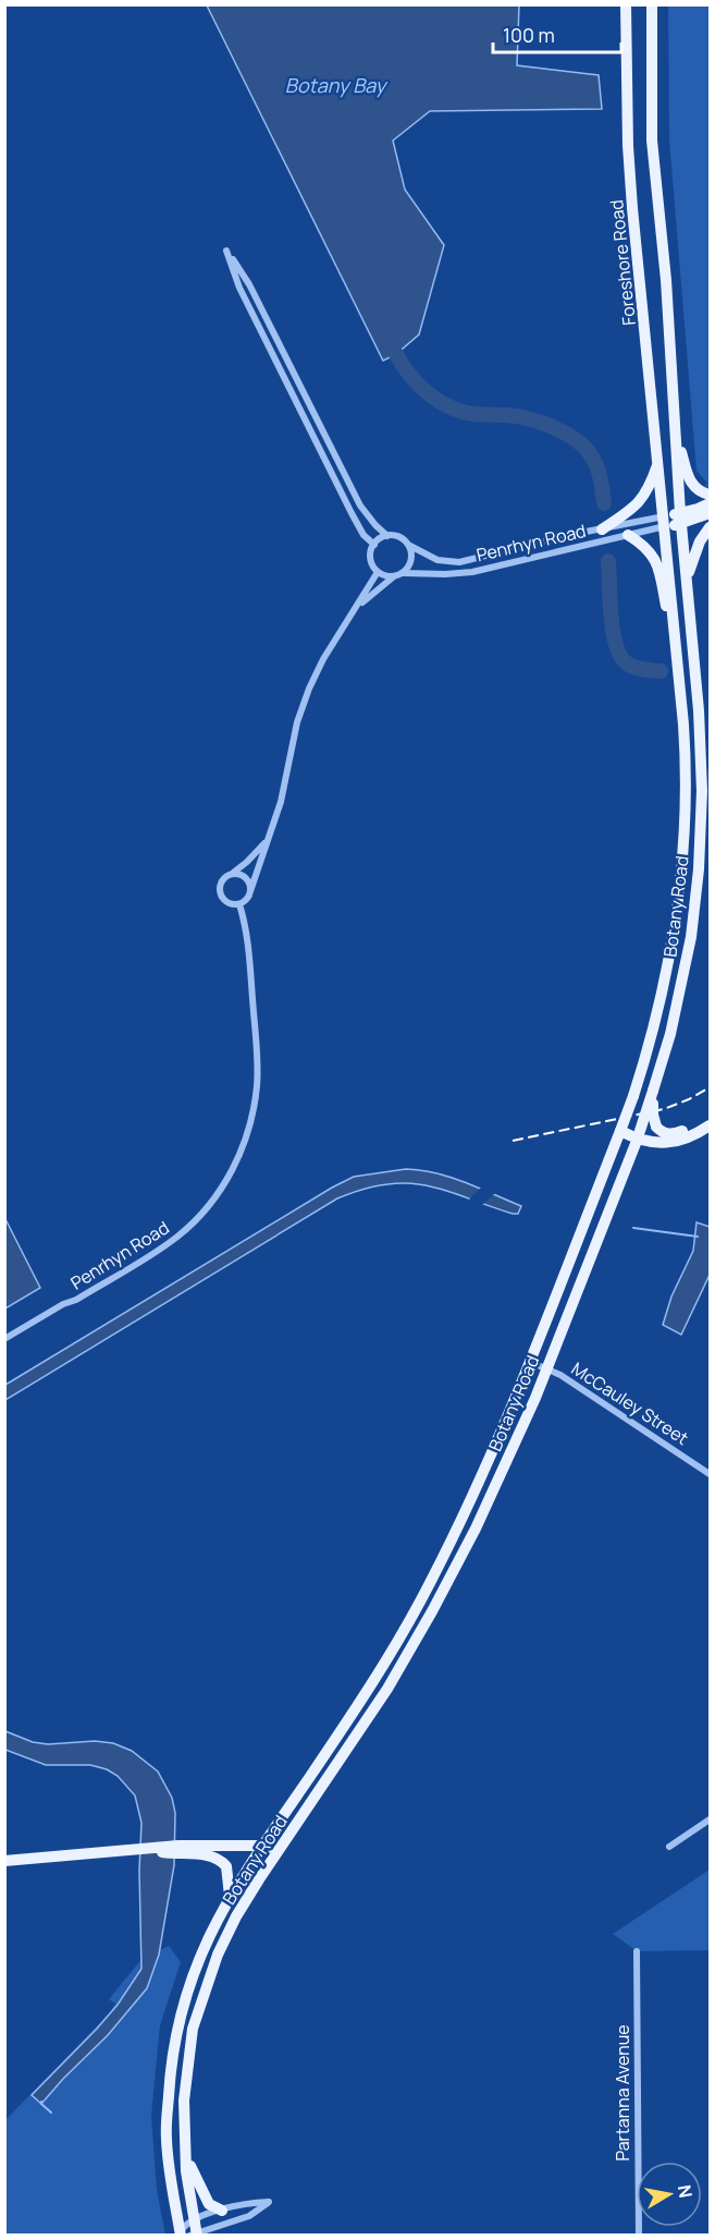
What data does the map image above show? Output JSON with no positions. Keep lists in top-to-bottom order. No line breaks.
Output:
{"streets":{"main road":["Foreshore Road","Botany Road"],"street":["Penrhyn Road","McCauley Street","Partanna Avenue"]},"crossings":[["Foreshore Road","Penrhyn Road"],["Foreshore Road","Botany Road"],["Penrhyn Road","Botany Road"],["Botany Road","McCauley Street"]],"water":["Botany Bay"],"scale_bar":"100 m","north":"right"}
